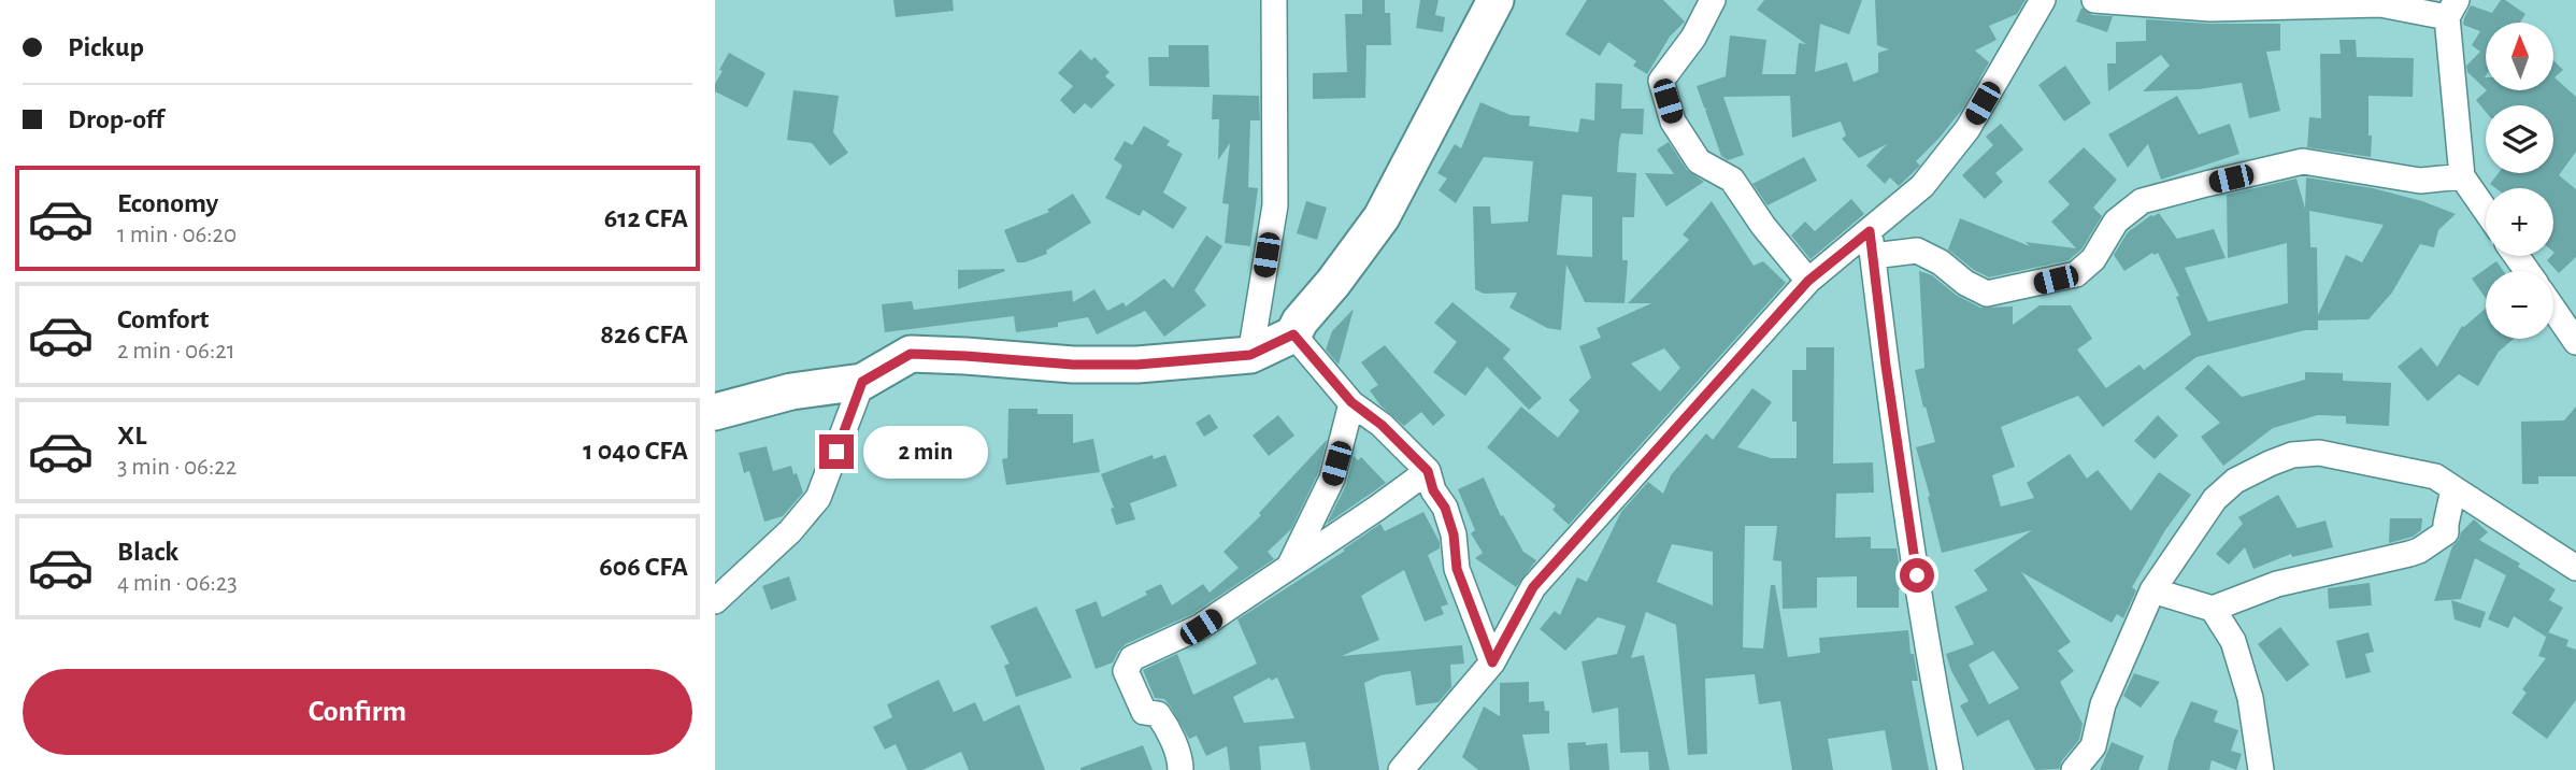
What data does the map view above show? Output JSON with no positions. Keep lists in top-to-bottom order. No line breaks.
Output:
{"north":"top","page":{"banner":["Pickup","Drop-off"],"map_buttons":["+","−"],"list":[{"name":"Economy","note":"1 min · 06:20","value":"612 CFA"},{"name":"Comfort","note":"2 min · 06:21","value":"826 CFA"},{"name":"XL","note":"3 min · 06:22","value":"1 040 CFA"},{"name":"Black","note":"4 min · 06:23","value":"606 CFA"}],"bubble":"2 min","buttons":"Confirm"}}
